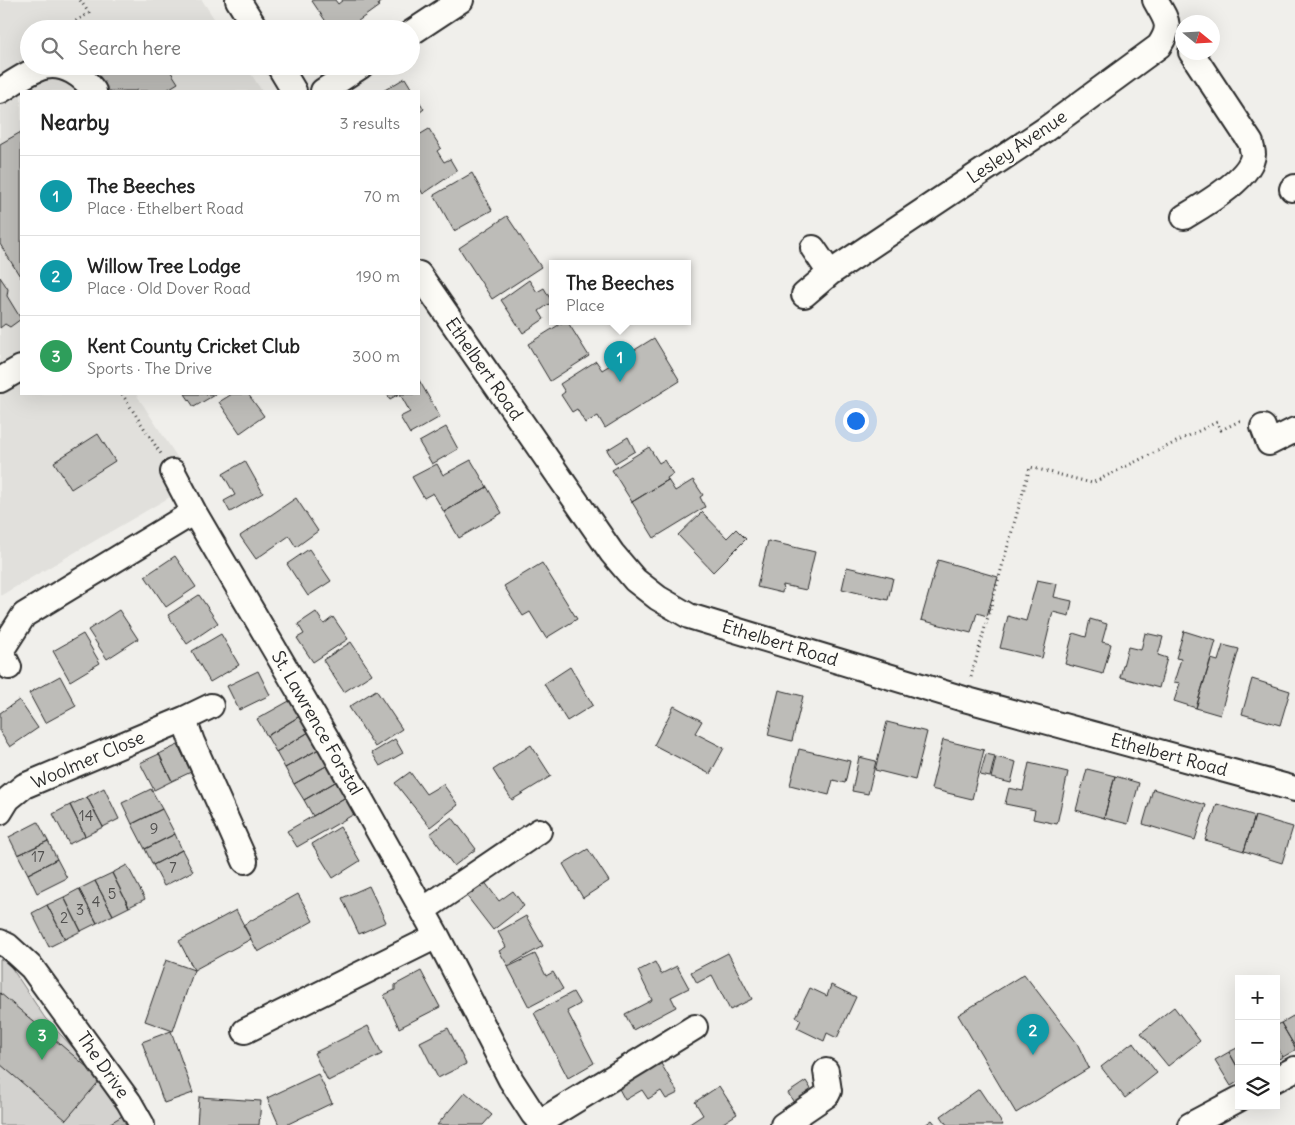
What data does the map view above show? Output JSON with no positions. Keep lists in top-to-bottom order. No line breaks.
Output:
{"streets":{"street":["Lesley Avenue","Ethelbert Road","St. Lawrence Forstal","Woolmer Close","The Drive"]},"house_numbers":["14","9","17","7","5","4","3","2"],"north":"right","page":{"search":"Search here","heading":["Nearby","3 results"],"list":[{"mark":"1","name":"The Beeches","note":"Place · Ethelbert Road","value":"70 m"},{"mark":"2","name":"Willow Tree Lodge","note":"Place · Old Dover Road","value":"190 m"},{"mark":"3","name":"Kent County Cricket Club","note":"Sports · The Drive","value":"300 m"}],"popup":["The Beeches","Place"],"pins":["1","2","3"],"map_buttons":["+","−"]}}
